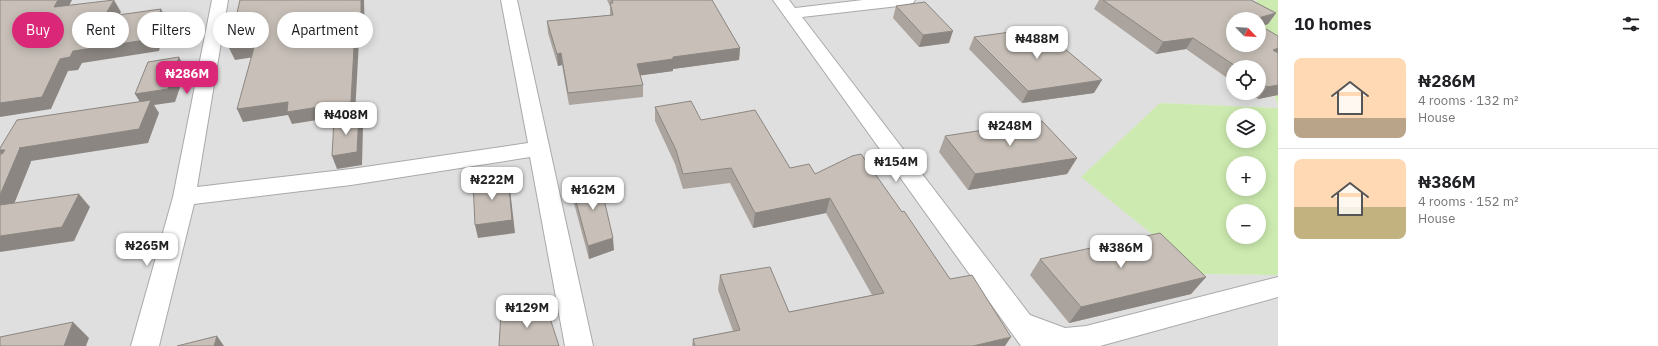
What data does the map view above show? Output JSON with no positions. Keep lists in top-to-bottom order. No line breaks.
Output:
{"north":"bottom right","page":{"heading":"10 homes","map_buttons":["+","−"],"chip":["Buy","Rent","Filters","New","Apartment"],"price":["₦488M","₦286M","₦408M","₦248M","₦154M","₦222M","₦162M","₦265M","₦386M","₦129M"],"list":[{"name":"₦286M","note":"4 rooms · 132 m² · House"},{"name":"₦386M","note":"4 rooms · 152 m² · House"}]}}
